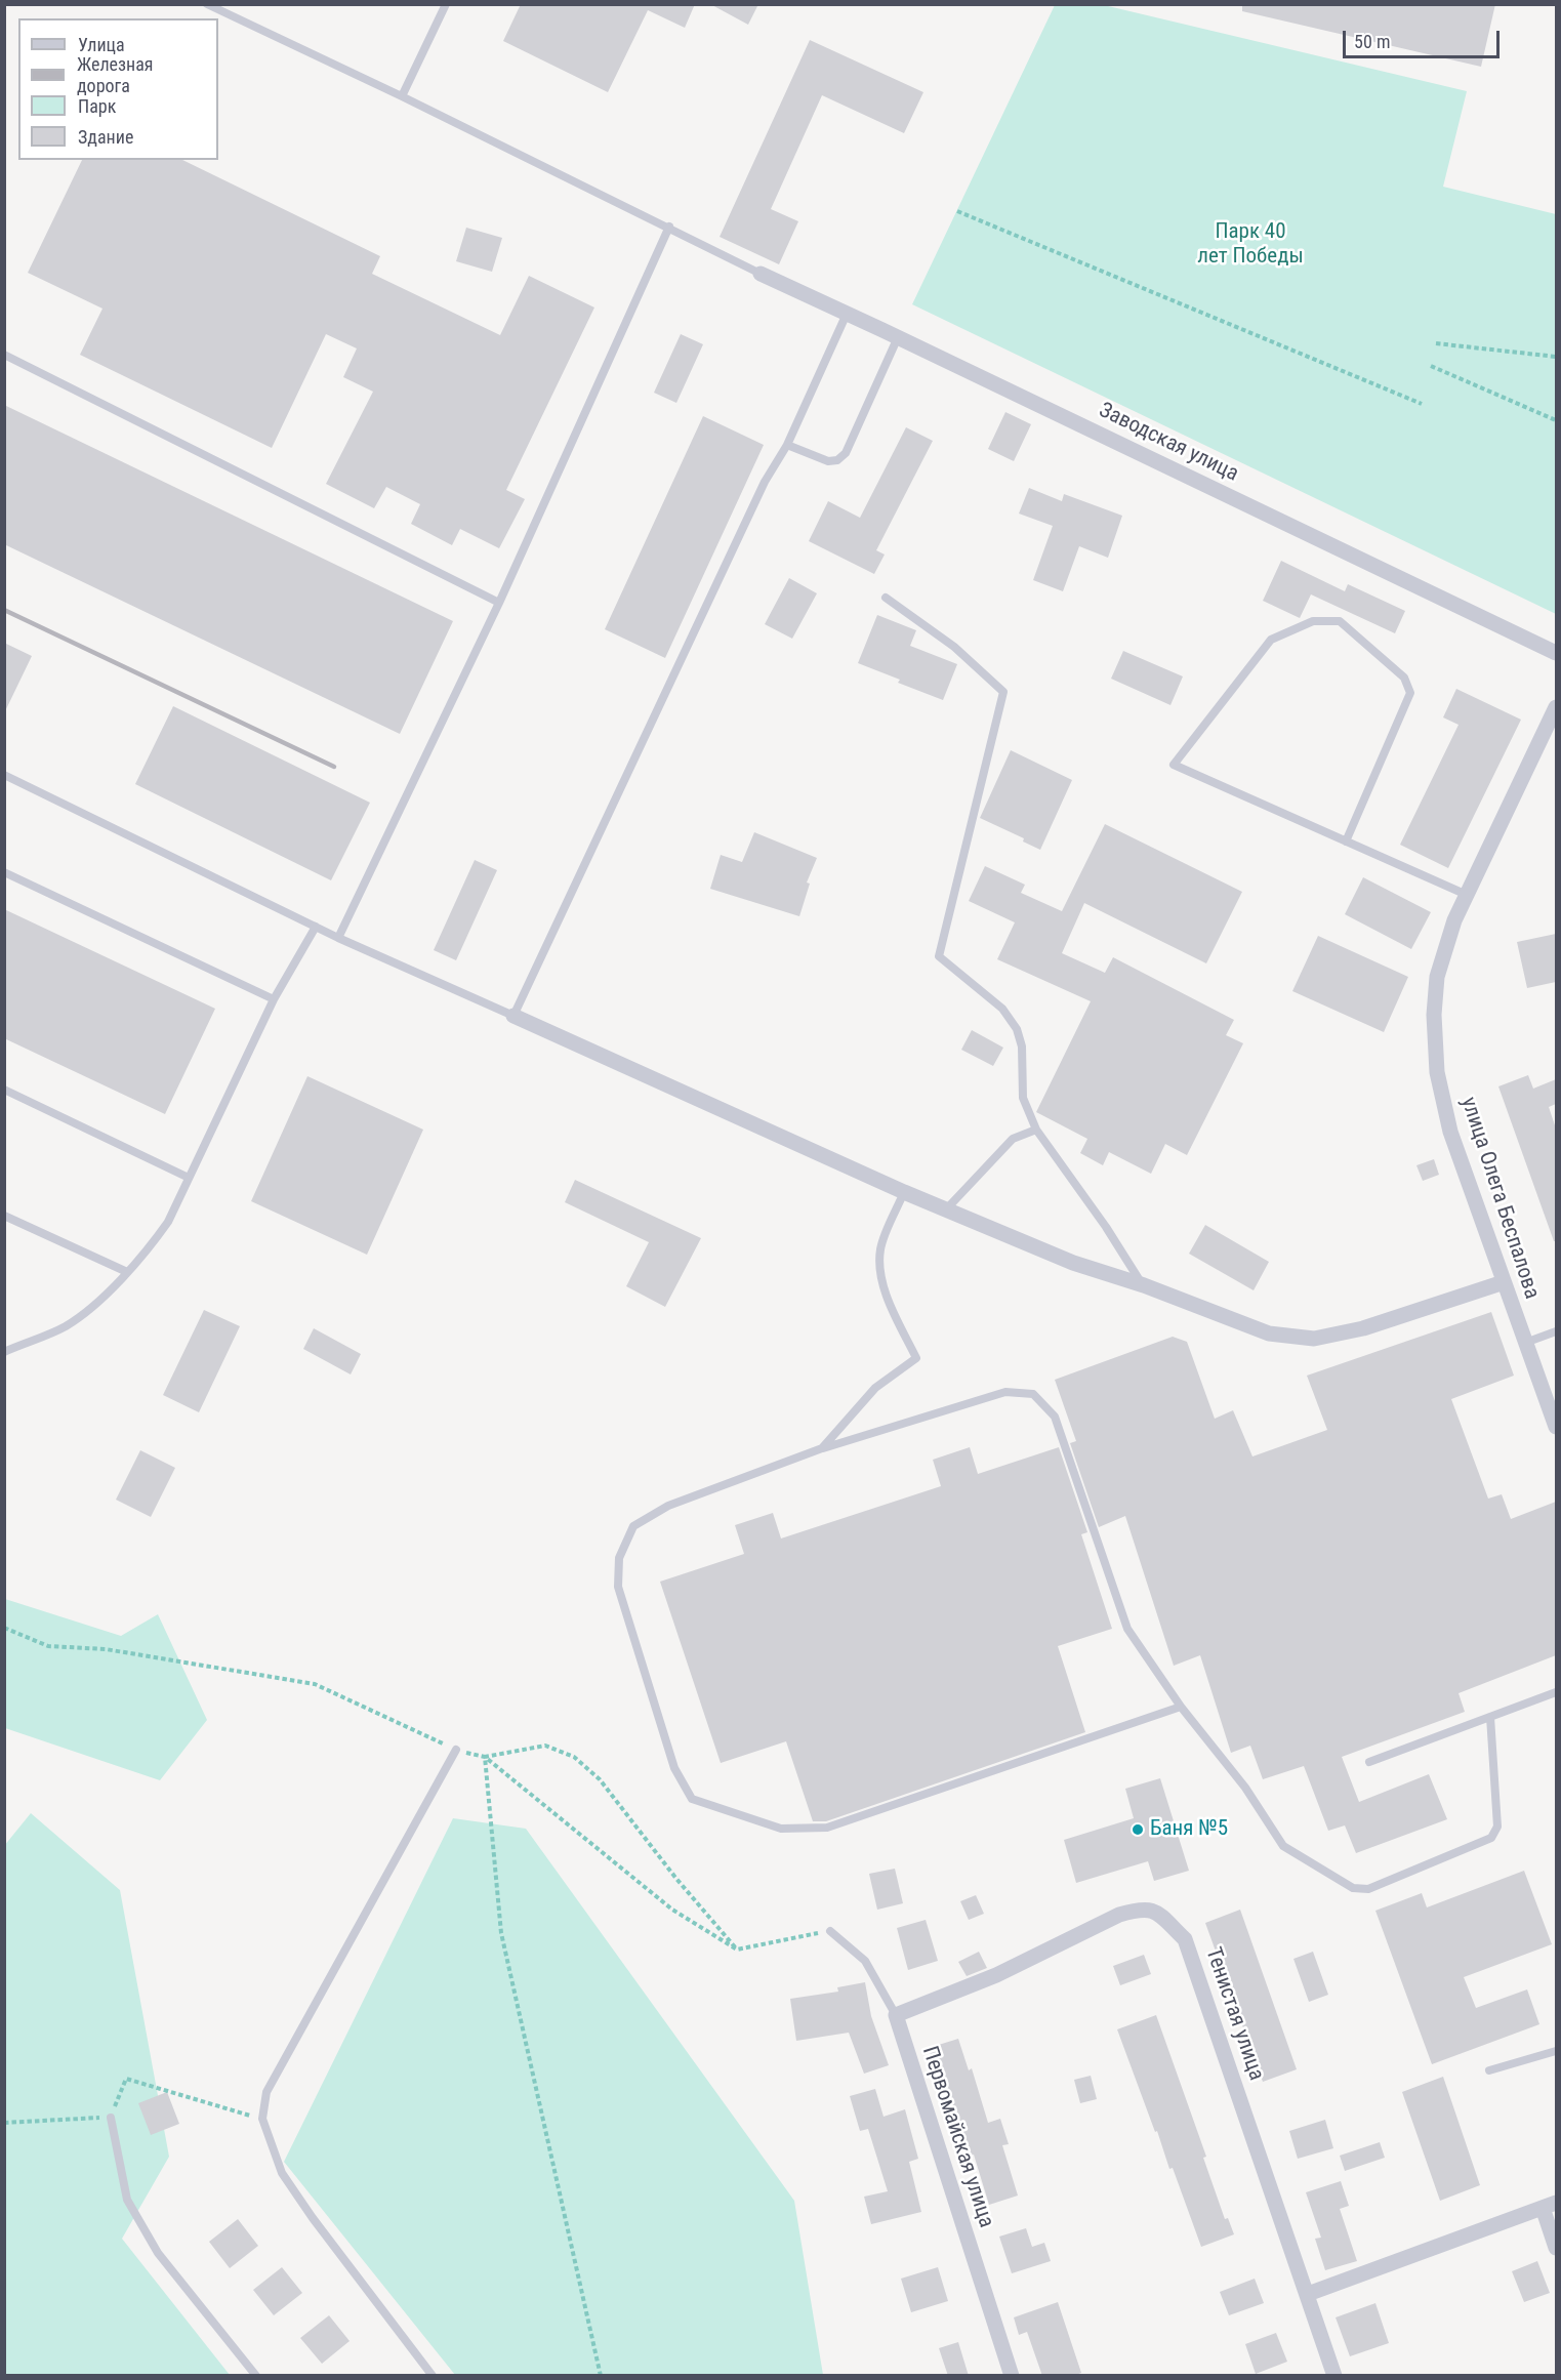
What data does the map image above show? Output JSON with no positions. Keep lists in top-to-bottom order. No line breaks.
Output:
{"streets":{"street":["Заводская улица","улица Олега Беспалова","Тенистая улица","Первомайская улица"]},"crossings":[["Тенистая улица","Первомайская улица"]],"parks":["Парк 40 лет Победы"],"places":["Баня №5"],"legend":["Улица","Железная дорога","Парк","Здание"],"scale_bar":"50 m"}
